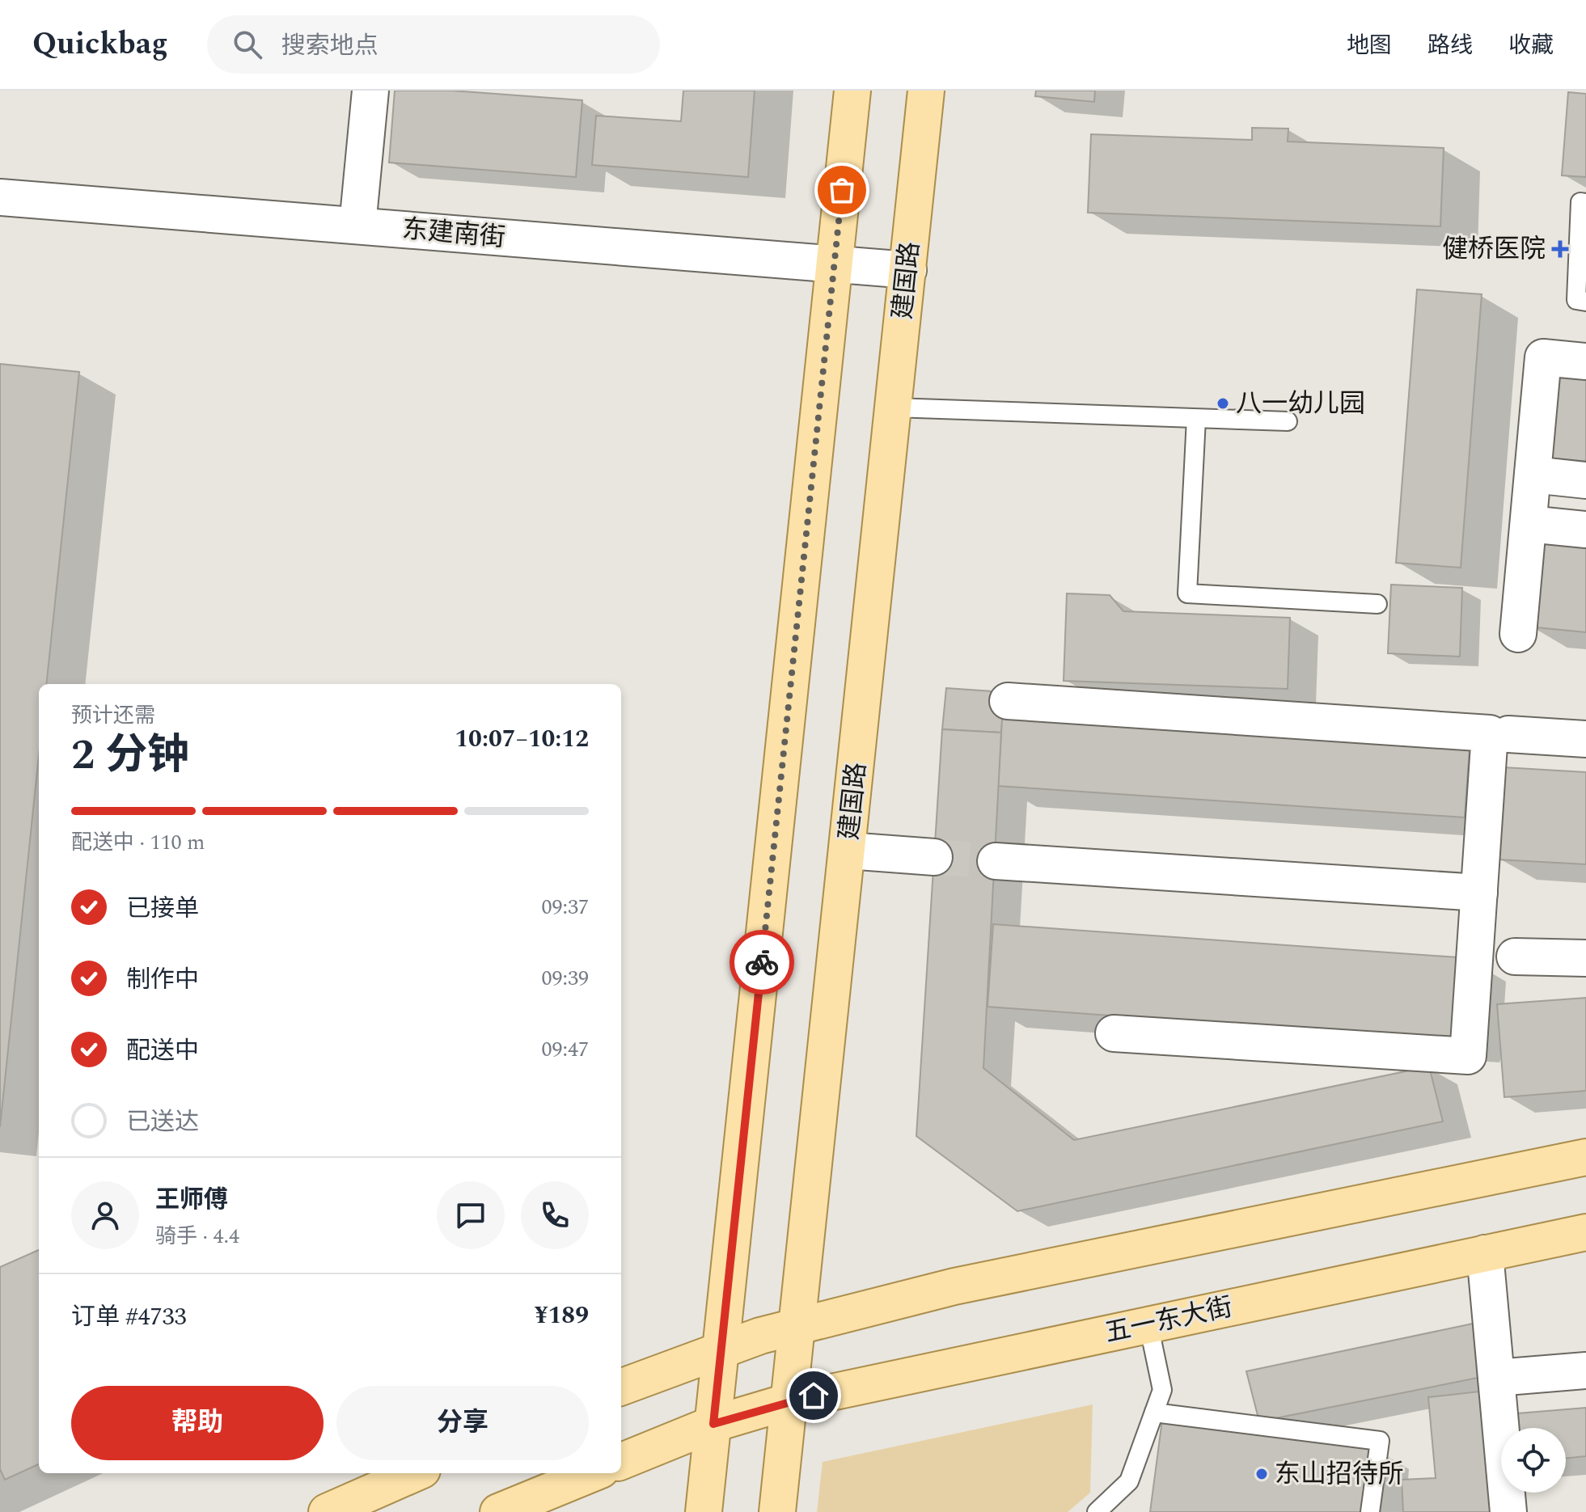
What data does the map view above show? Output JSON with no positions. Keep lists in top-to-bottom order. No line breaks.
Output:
{"streets":{"main road":["建国路","五一东大街"],"street":["东建南街"]},"crossings":[["东建南街","建国路"],["建国路","五一东大街"]],"places":{"health":["健桥医院"],"other":["八一幼儿园","东山招待所"]},"page":{"header":"Quickbag","search":"搜索地点","nav":["地图","路线","收藏"],"heading":["2 分钟","预计还需","10:07–10:12"],"panel":["王师傅","骑手 · 4.4","订单 #4733","¥189"],"bar":"配送中 · 110 m","list":[["已接单","09:37"],["制作中","09:39"],["配送中","09:47"],"已送达"],"buttons":["帮助","分享"]}}
